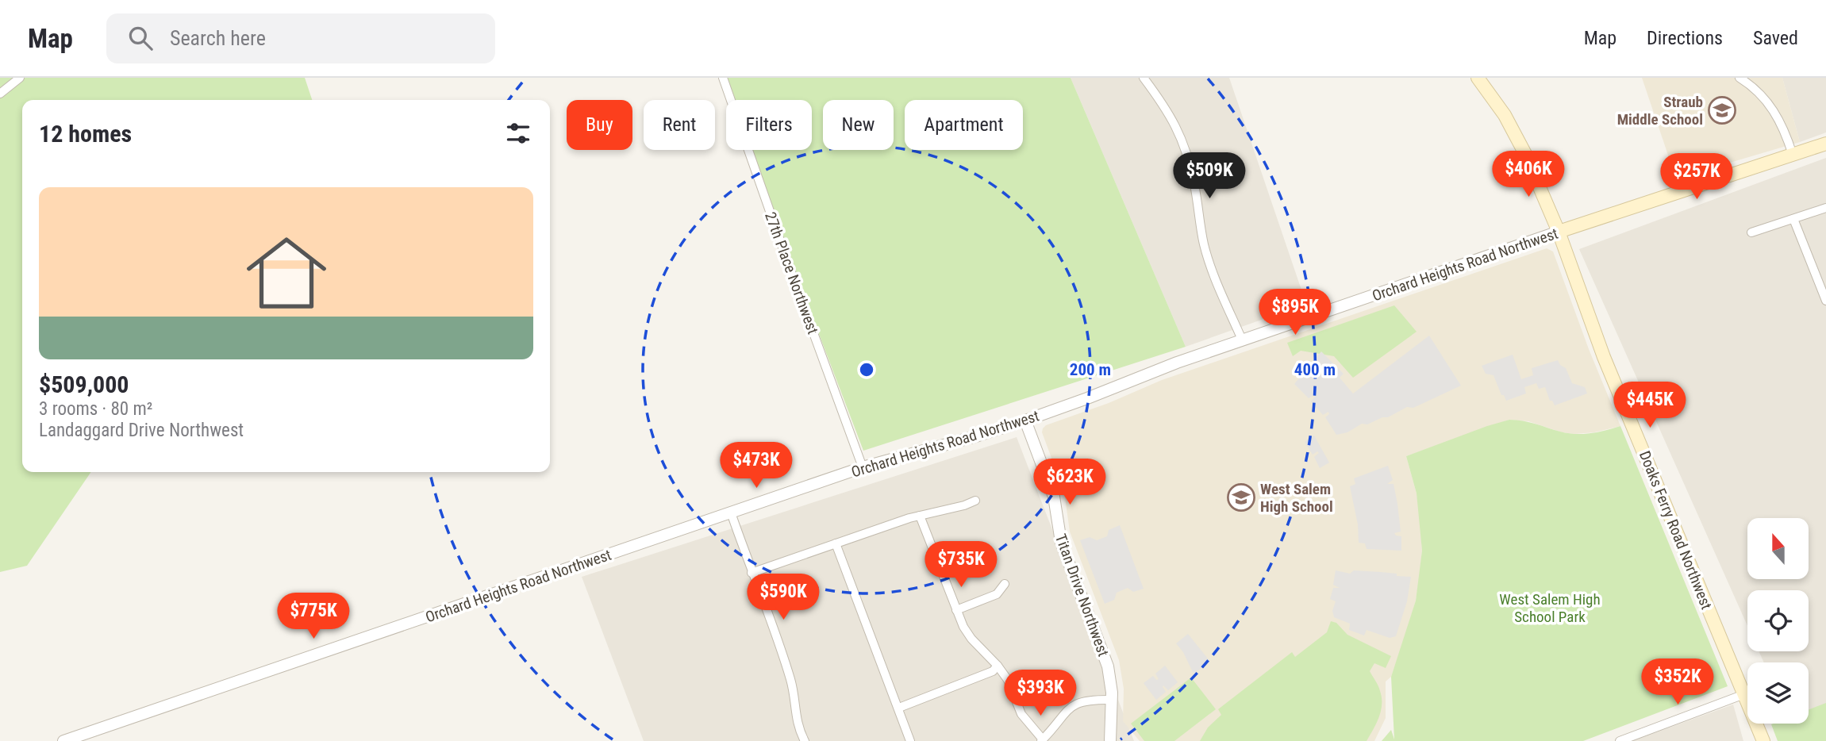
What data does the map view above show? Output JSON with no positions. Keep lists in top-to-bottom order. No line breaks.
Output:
{"streets":{"main road":["Orchard Heights Road Northwest","Doaks Ferry Road Northwest"],"street":["27th Place Northwest","Titan Drive Northwest"]},"crossings":[["Orchard Heights Road Northwest","27th Place Northwest"],["Orchard Heights Road Northwest","Doaks Ferry Road Northwest"],["Orchard Heights Road Northwest","Titan Drive Northwest"]],"parks":["West Salem High School Park"],"places":{"school or university":["Straub Middle School","West Salem High School"]},"north":"top","page":{"header":"Map","search":"Search here","nav":["Map","Directions","Saved"],"chip":["Buy","Rent","Filters","New","Apartment"],"heading":"12 homes","price":["$406K","$509K","$257K","$895K","$445K","$473K","$623K","$735K","$590K","$775K","$352K","$393K"],"list":[{"name":"$509,000","note":"3 rooms · 80 m² · Landaggard Drive Northwest"}]},"rings":["200 m","400 m"]}
